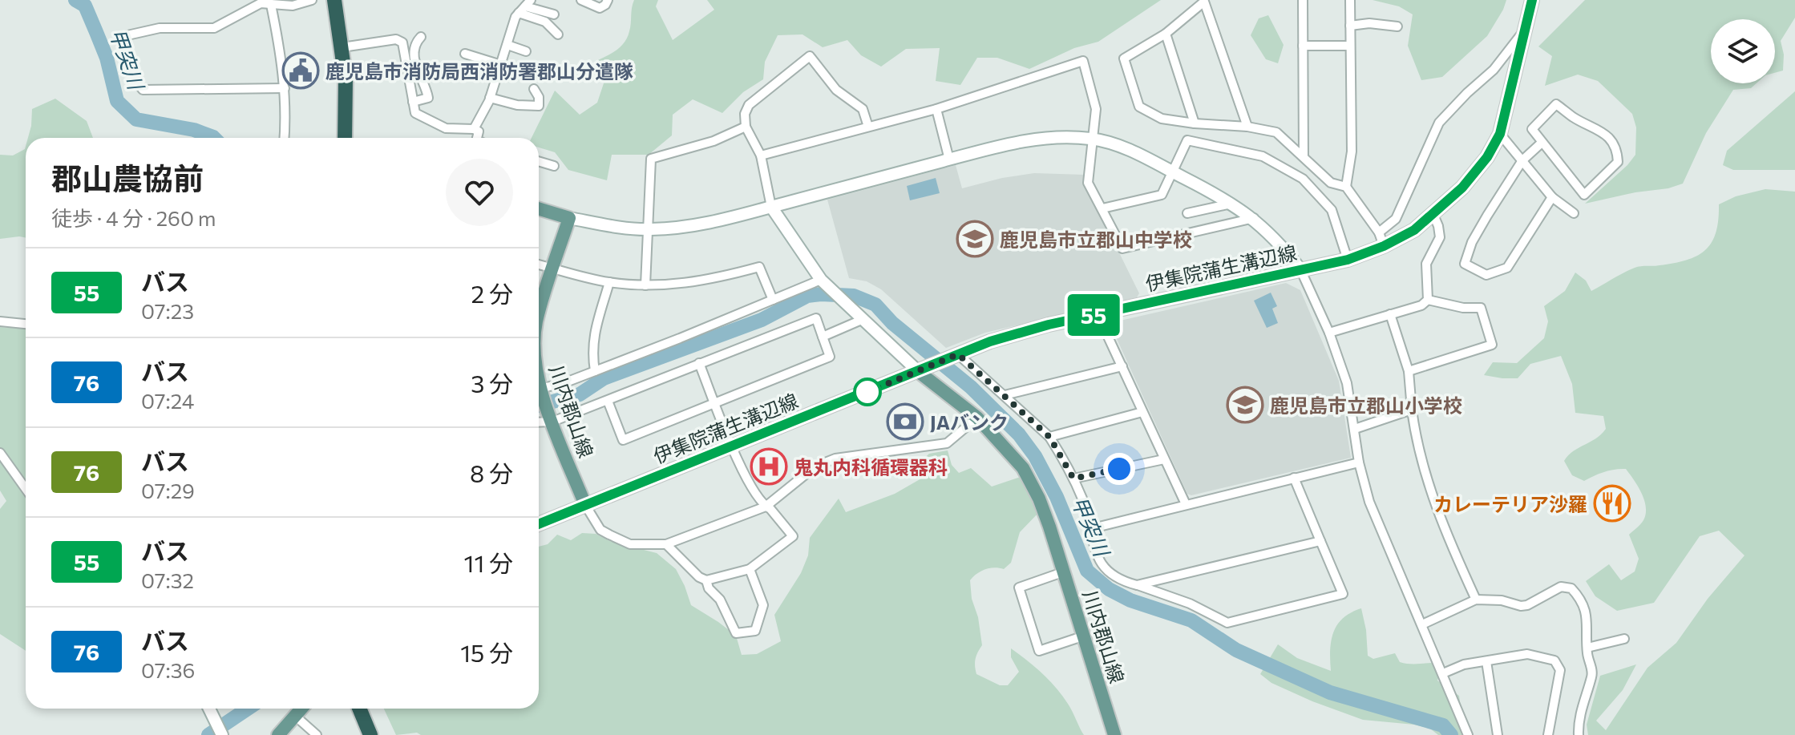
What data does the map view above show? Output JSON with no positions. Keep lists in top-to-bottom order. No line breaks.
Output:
{"streets":{"main road":["伊集院蒲生溝辺線","川内郡山線"]},"crossings":[["伊集院蒲生溝辺線","川内郡山線"]],"water":["甲突川"],"places":{"public building":["鹿児島市消防局西消防署郡山分遣隊"],"school or university":["鹿児島市立郡山中学校","鹿児島市立郡山小学校"],"bank":["JAバンク"],"hospital":["鬼丸内科循環器科"],"restaurant":["カレーテリア沙羅"]},"lines":["bus line 55"],"page":{"on_map":"55","heading":["郡山農協前","徒歩 · 4 分 · 260 m"],"list":[{"mark":"55","name":"バス","note":"07:23","value":"2 分"},{"mark":"76","name":"バス","note":"07:24","value":"3 分"},{"mark":"76","name":"バス","note":"07:29","value":"8 分"},{"mark":"55","name":"バス","note":"07:32","value":"11 分"},{"mark":"76","name":"バス","note":"07:36","value":"15 分"}]}}
